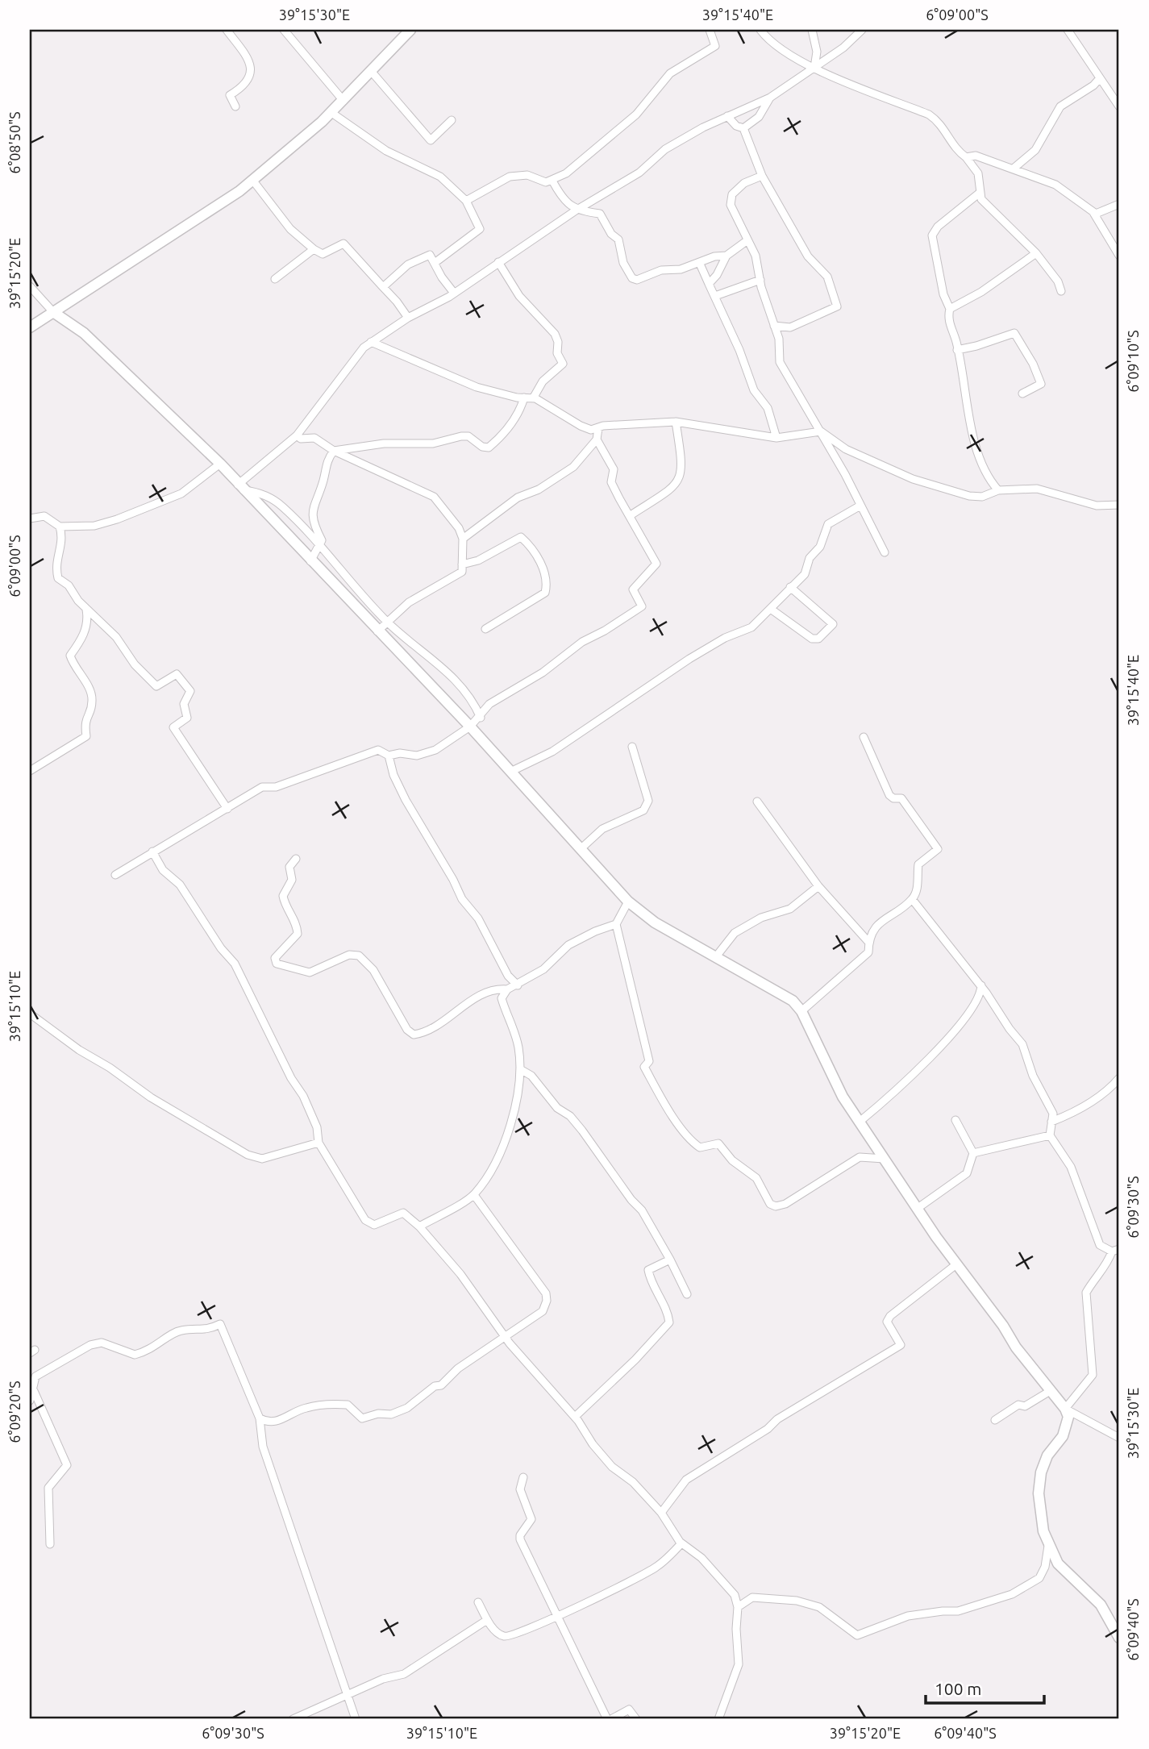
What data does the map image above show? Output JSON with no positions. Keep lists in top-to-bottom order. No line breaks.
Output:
{"scale_bar":"100 m","coordinates":["39°15'30\"E","39°15'40\"E","6°09'00\"S","6°08'50\"S","39°15'20\"E","6°09'10\"S","39°15'10\"E","6°09'30\"S","6°09'20\"S","6°09'40\"S"]}
